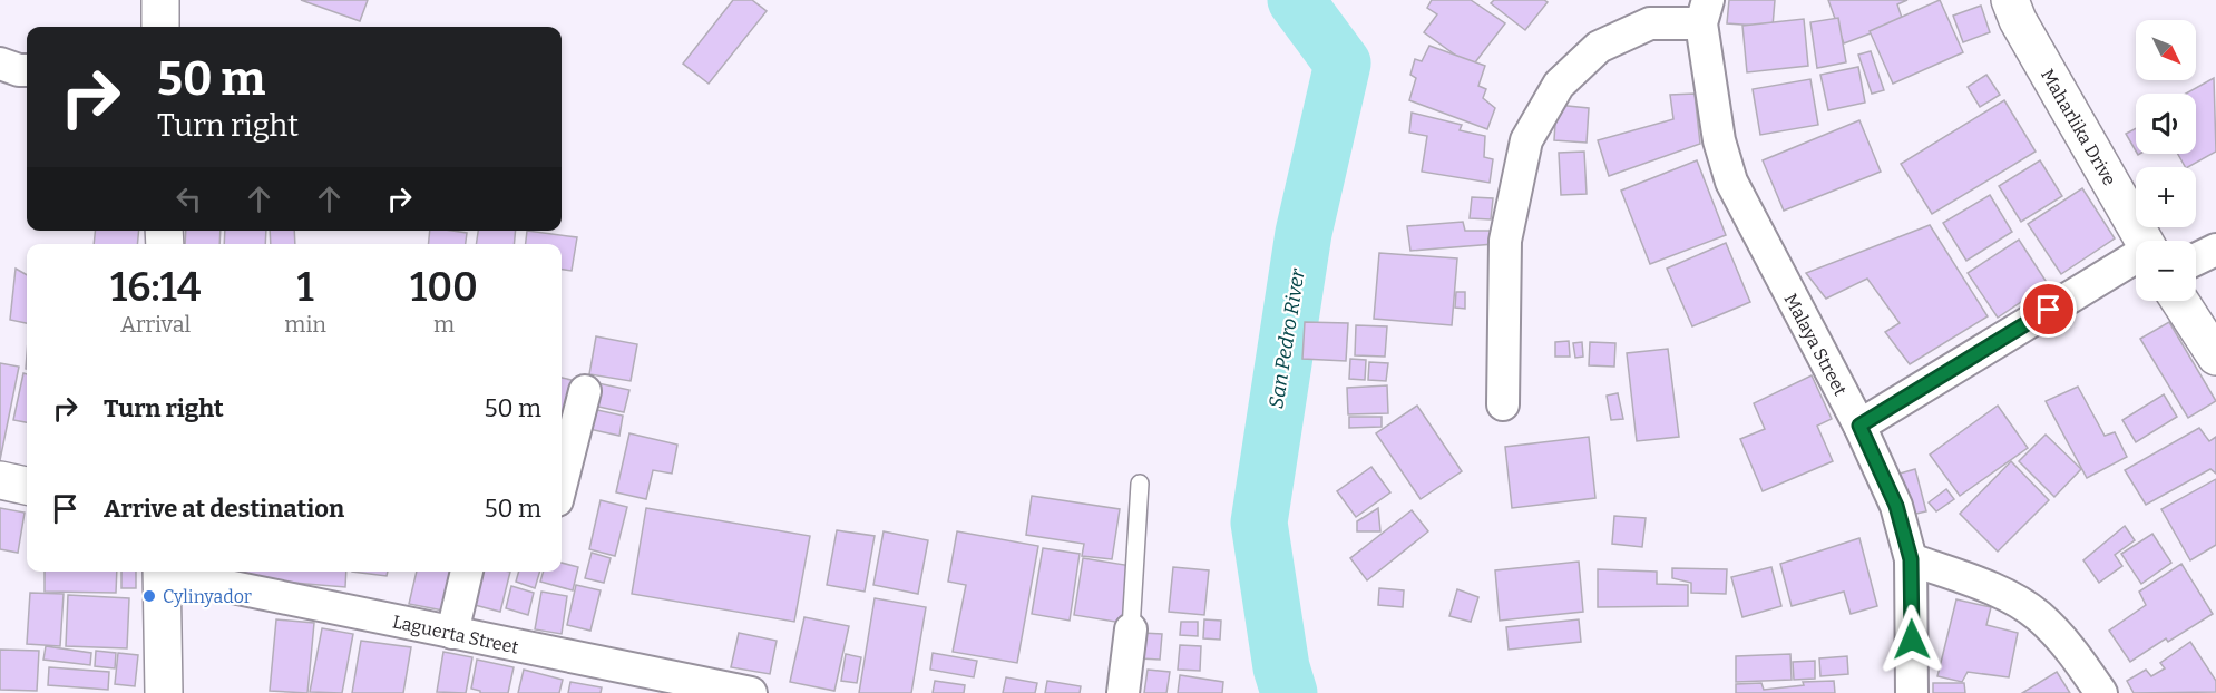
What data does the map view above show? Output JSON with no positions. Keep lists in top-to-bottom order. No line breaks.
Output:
{"streets":{"street":["Maharlika Drive","Malaya Street","Laguerta Street"]},"water":["San Pedro River"],"places":["Cylinyador"],"north":"bottom right","page":{"map_buttons":["+","−"],"turn":["50 m","Turn right"],"eta":["16:14","Arrival","1","min","100","m"],"list":[{"name":"Turn right","value":"50 m"},{"name":"Arrive at destination","value":"50 m"}]}}
